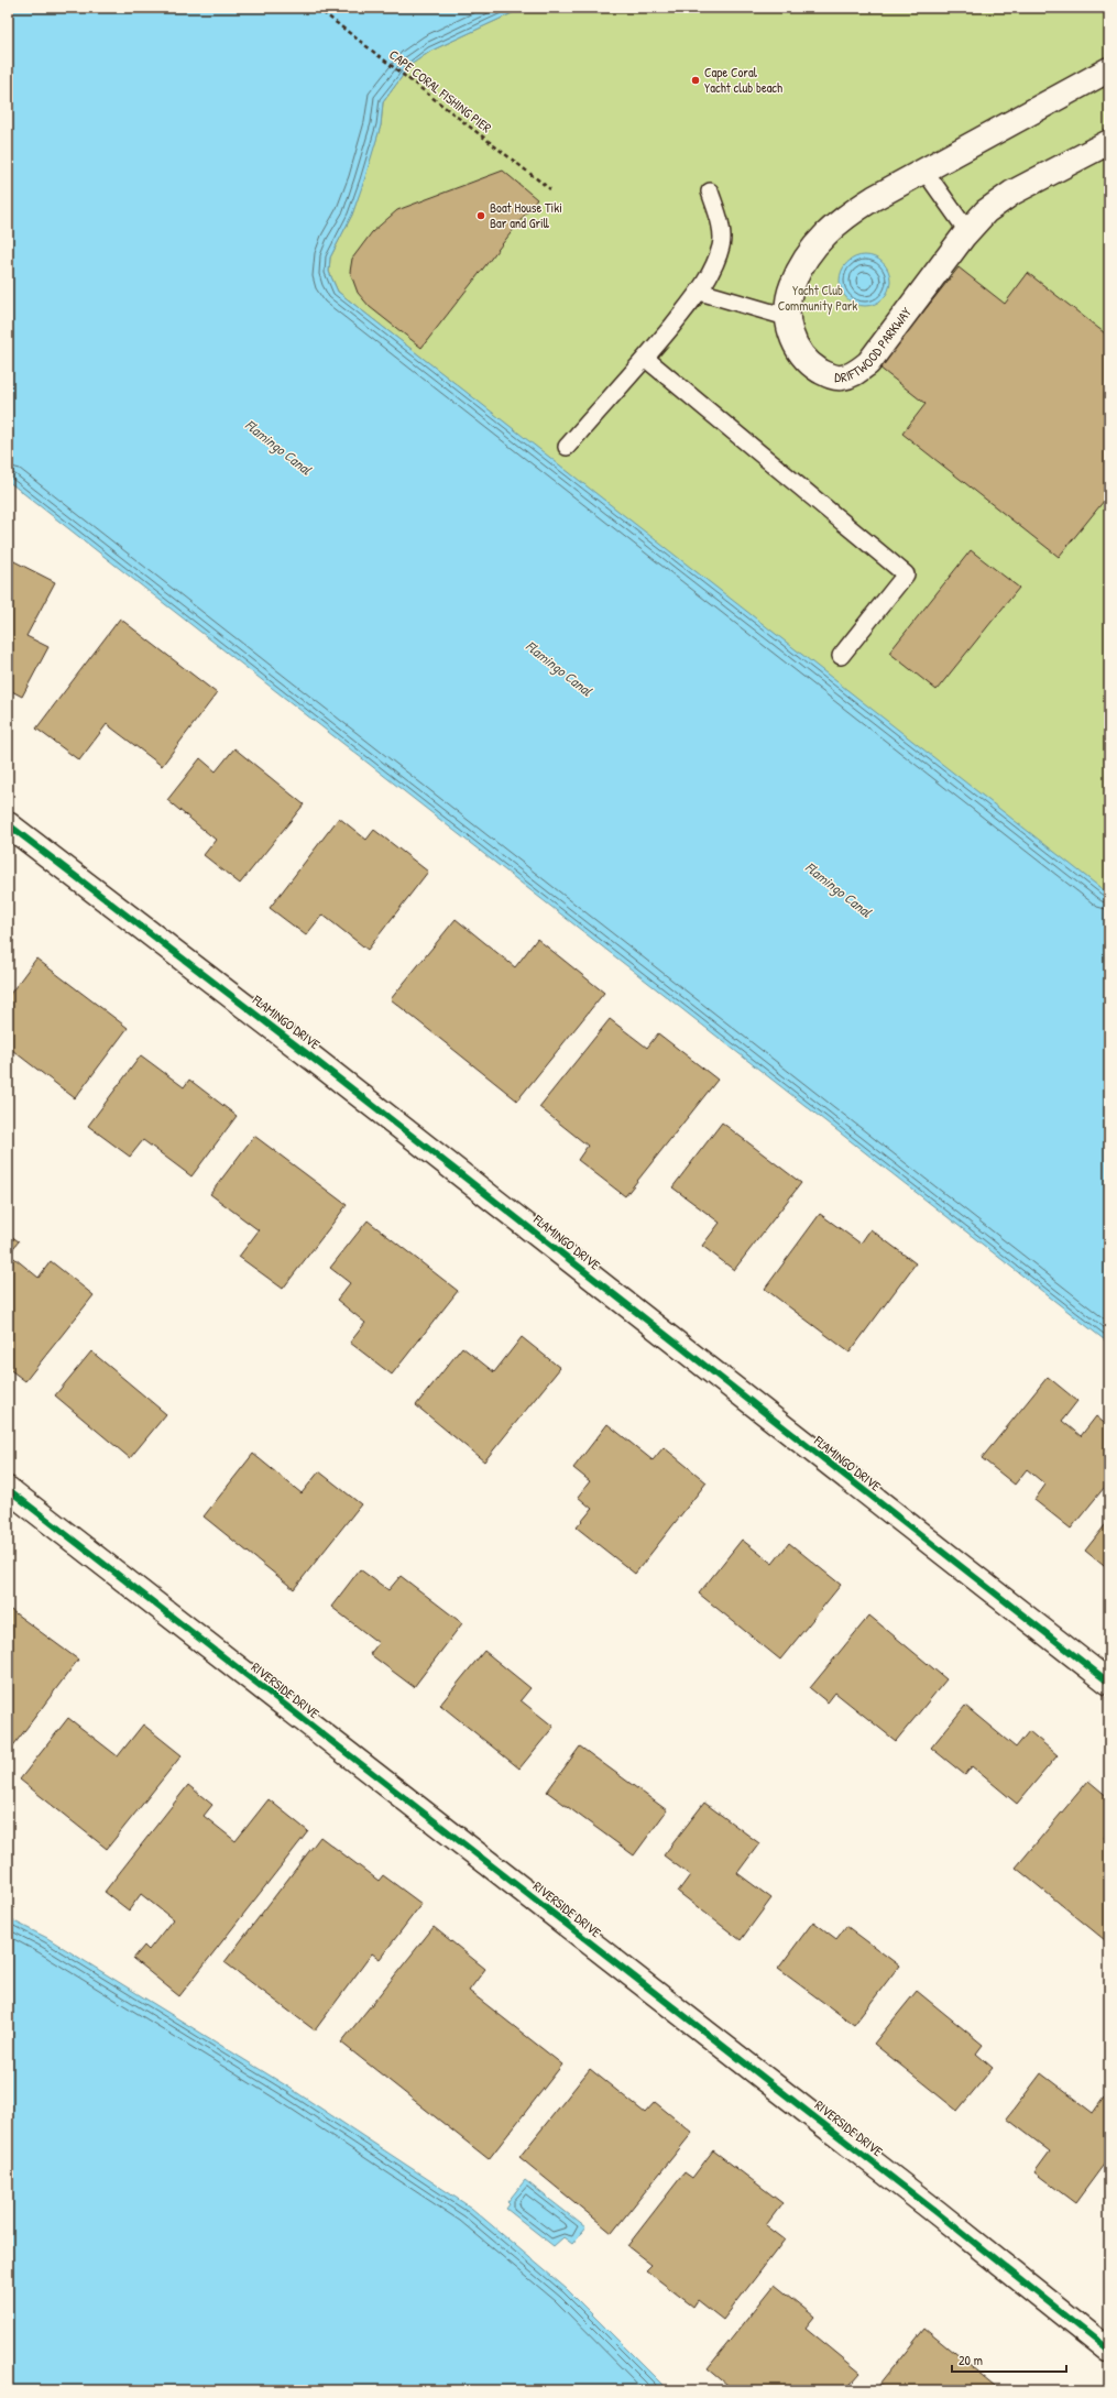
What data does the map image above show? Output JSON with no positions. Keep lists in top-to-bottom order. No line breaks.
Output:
{"streets":{"street":["DRIFTWOOD PARKWAY","FLAMINGO DRIVE","RIVERSIDE DRIVE"],"path":["CAPE CORAL FISHING PIER"]},"water":["Flamingo Canal"],"parks":["Yacht Club Community Park"],"places":["Cape Coral Yacht club beach","Boat House Tiki Bar and Grill"],"scale_bar":"20 m"}
